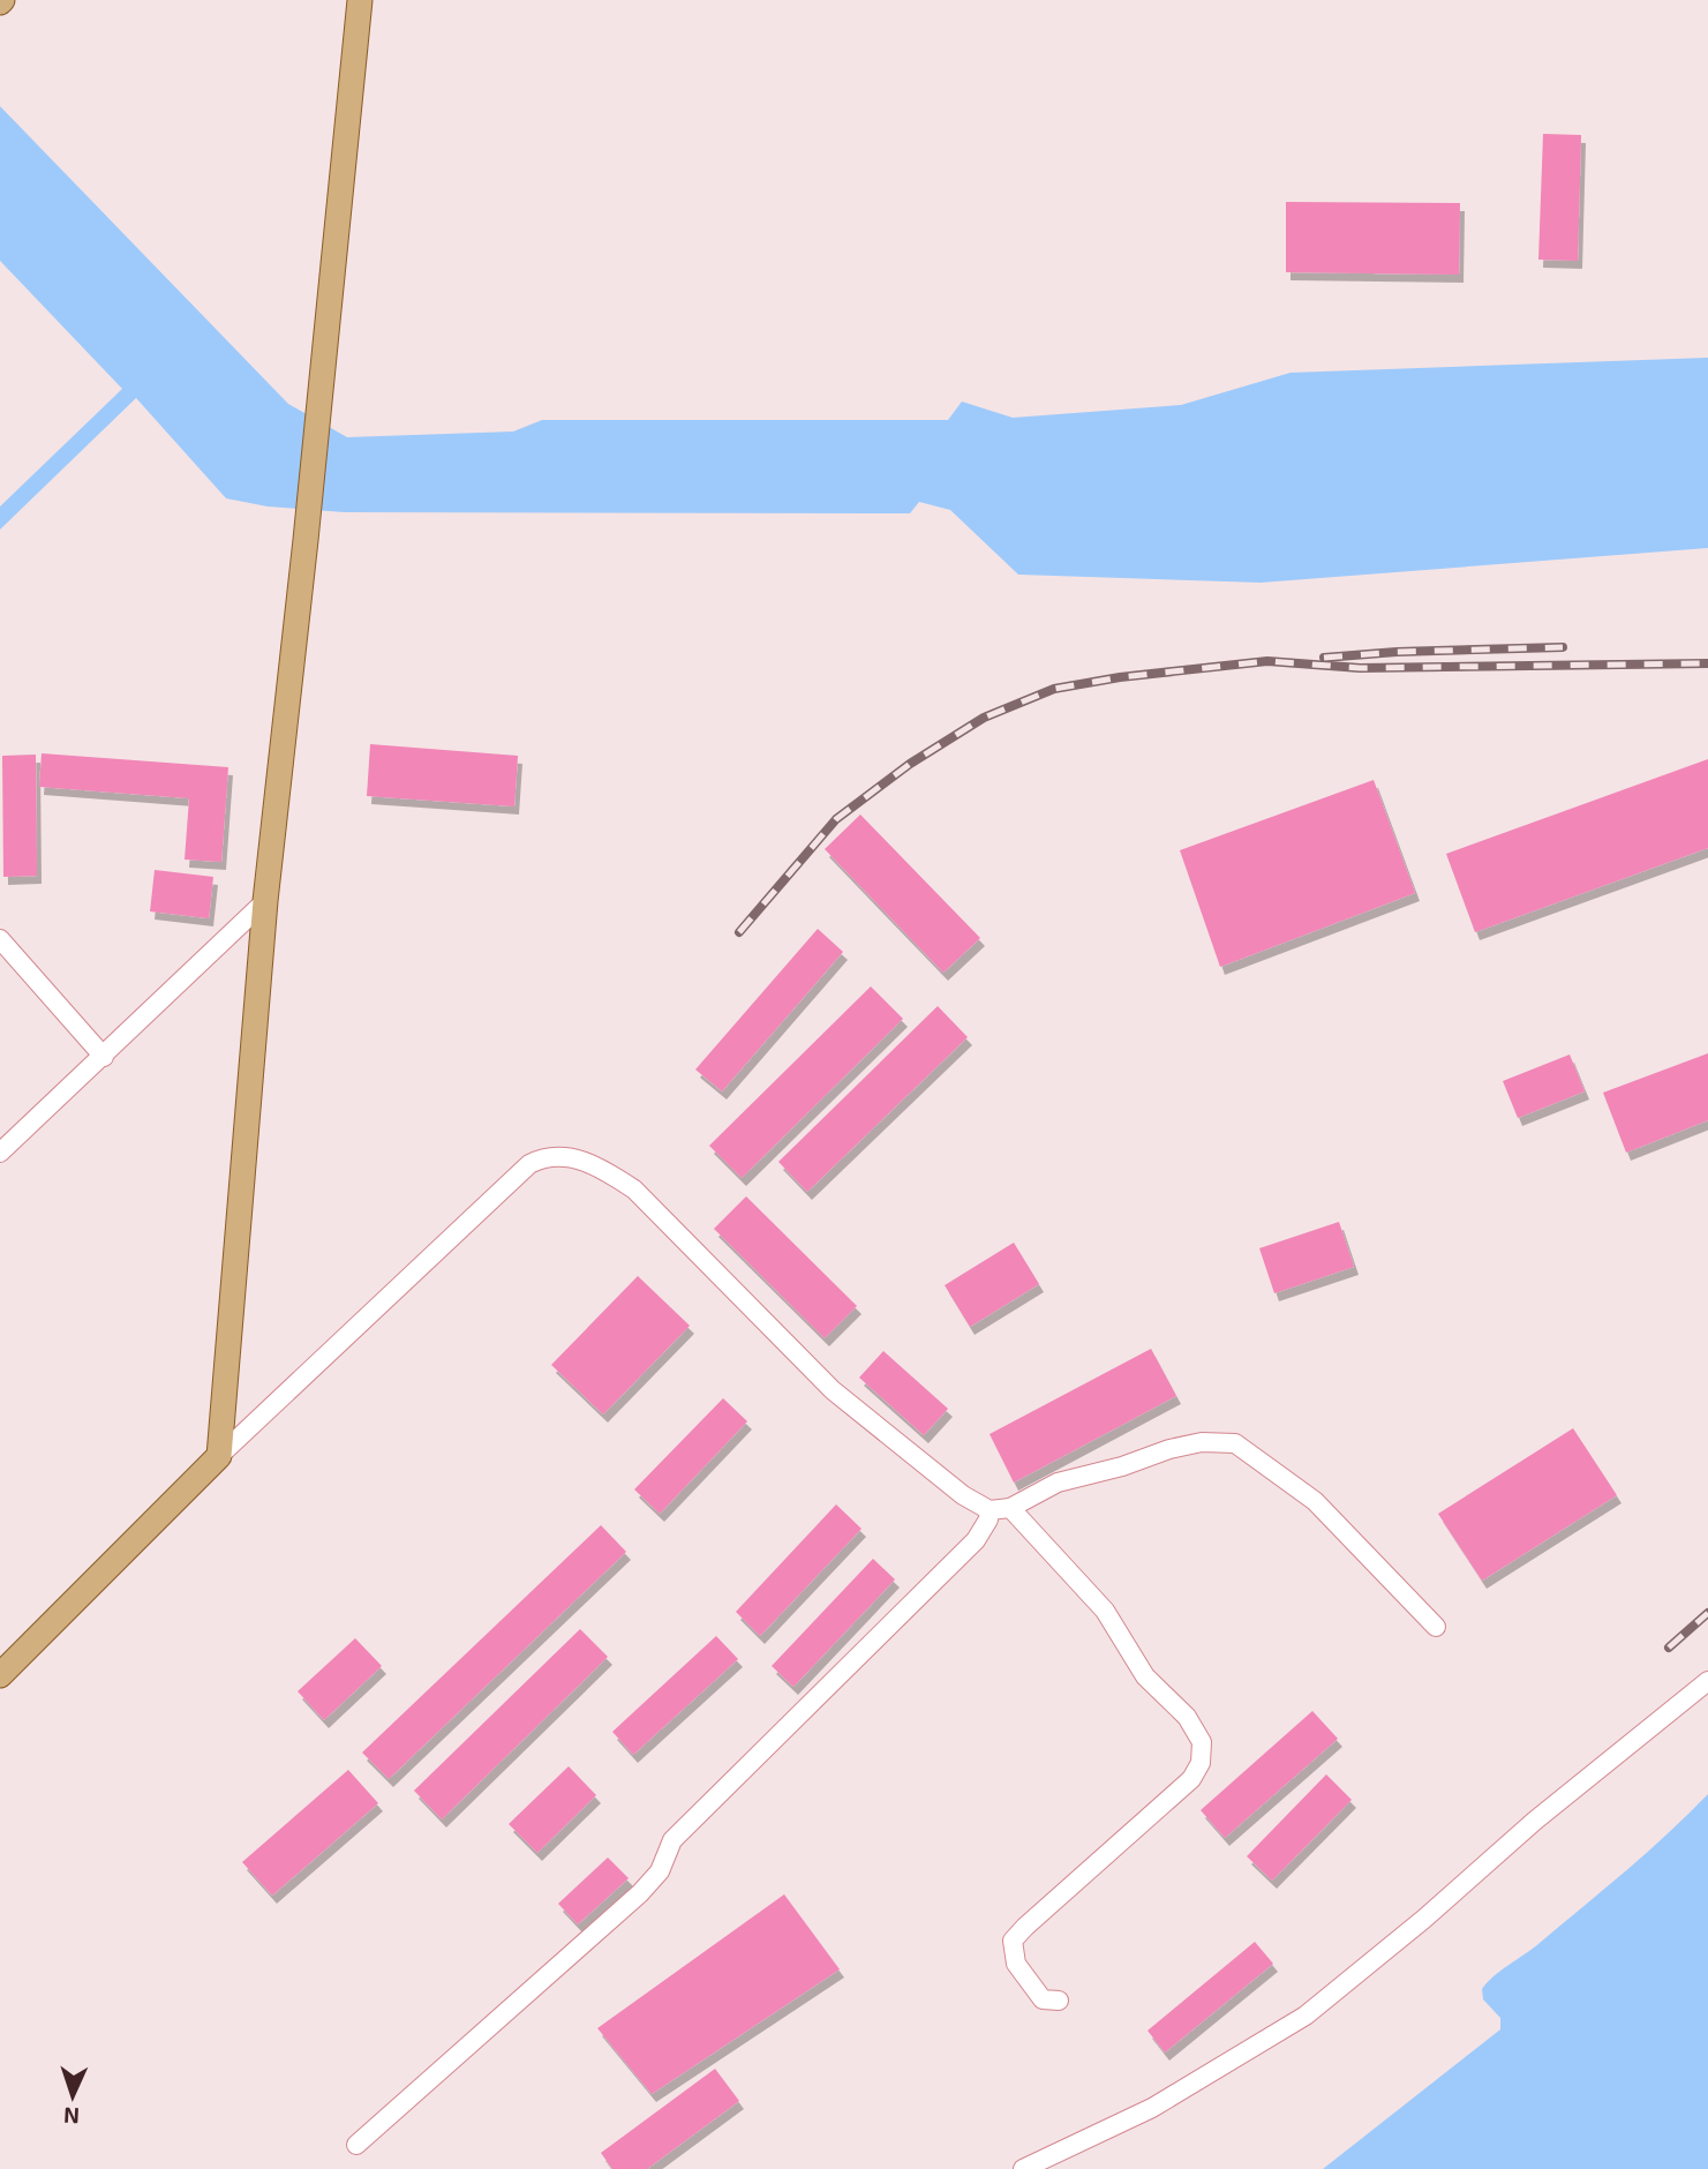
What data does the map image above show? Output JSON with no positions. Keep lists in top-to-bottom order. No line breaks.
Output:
{"north":"bottom"}
